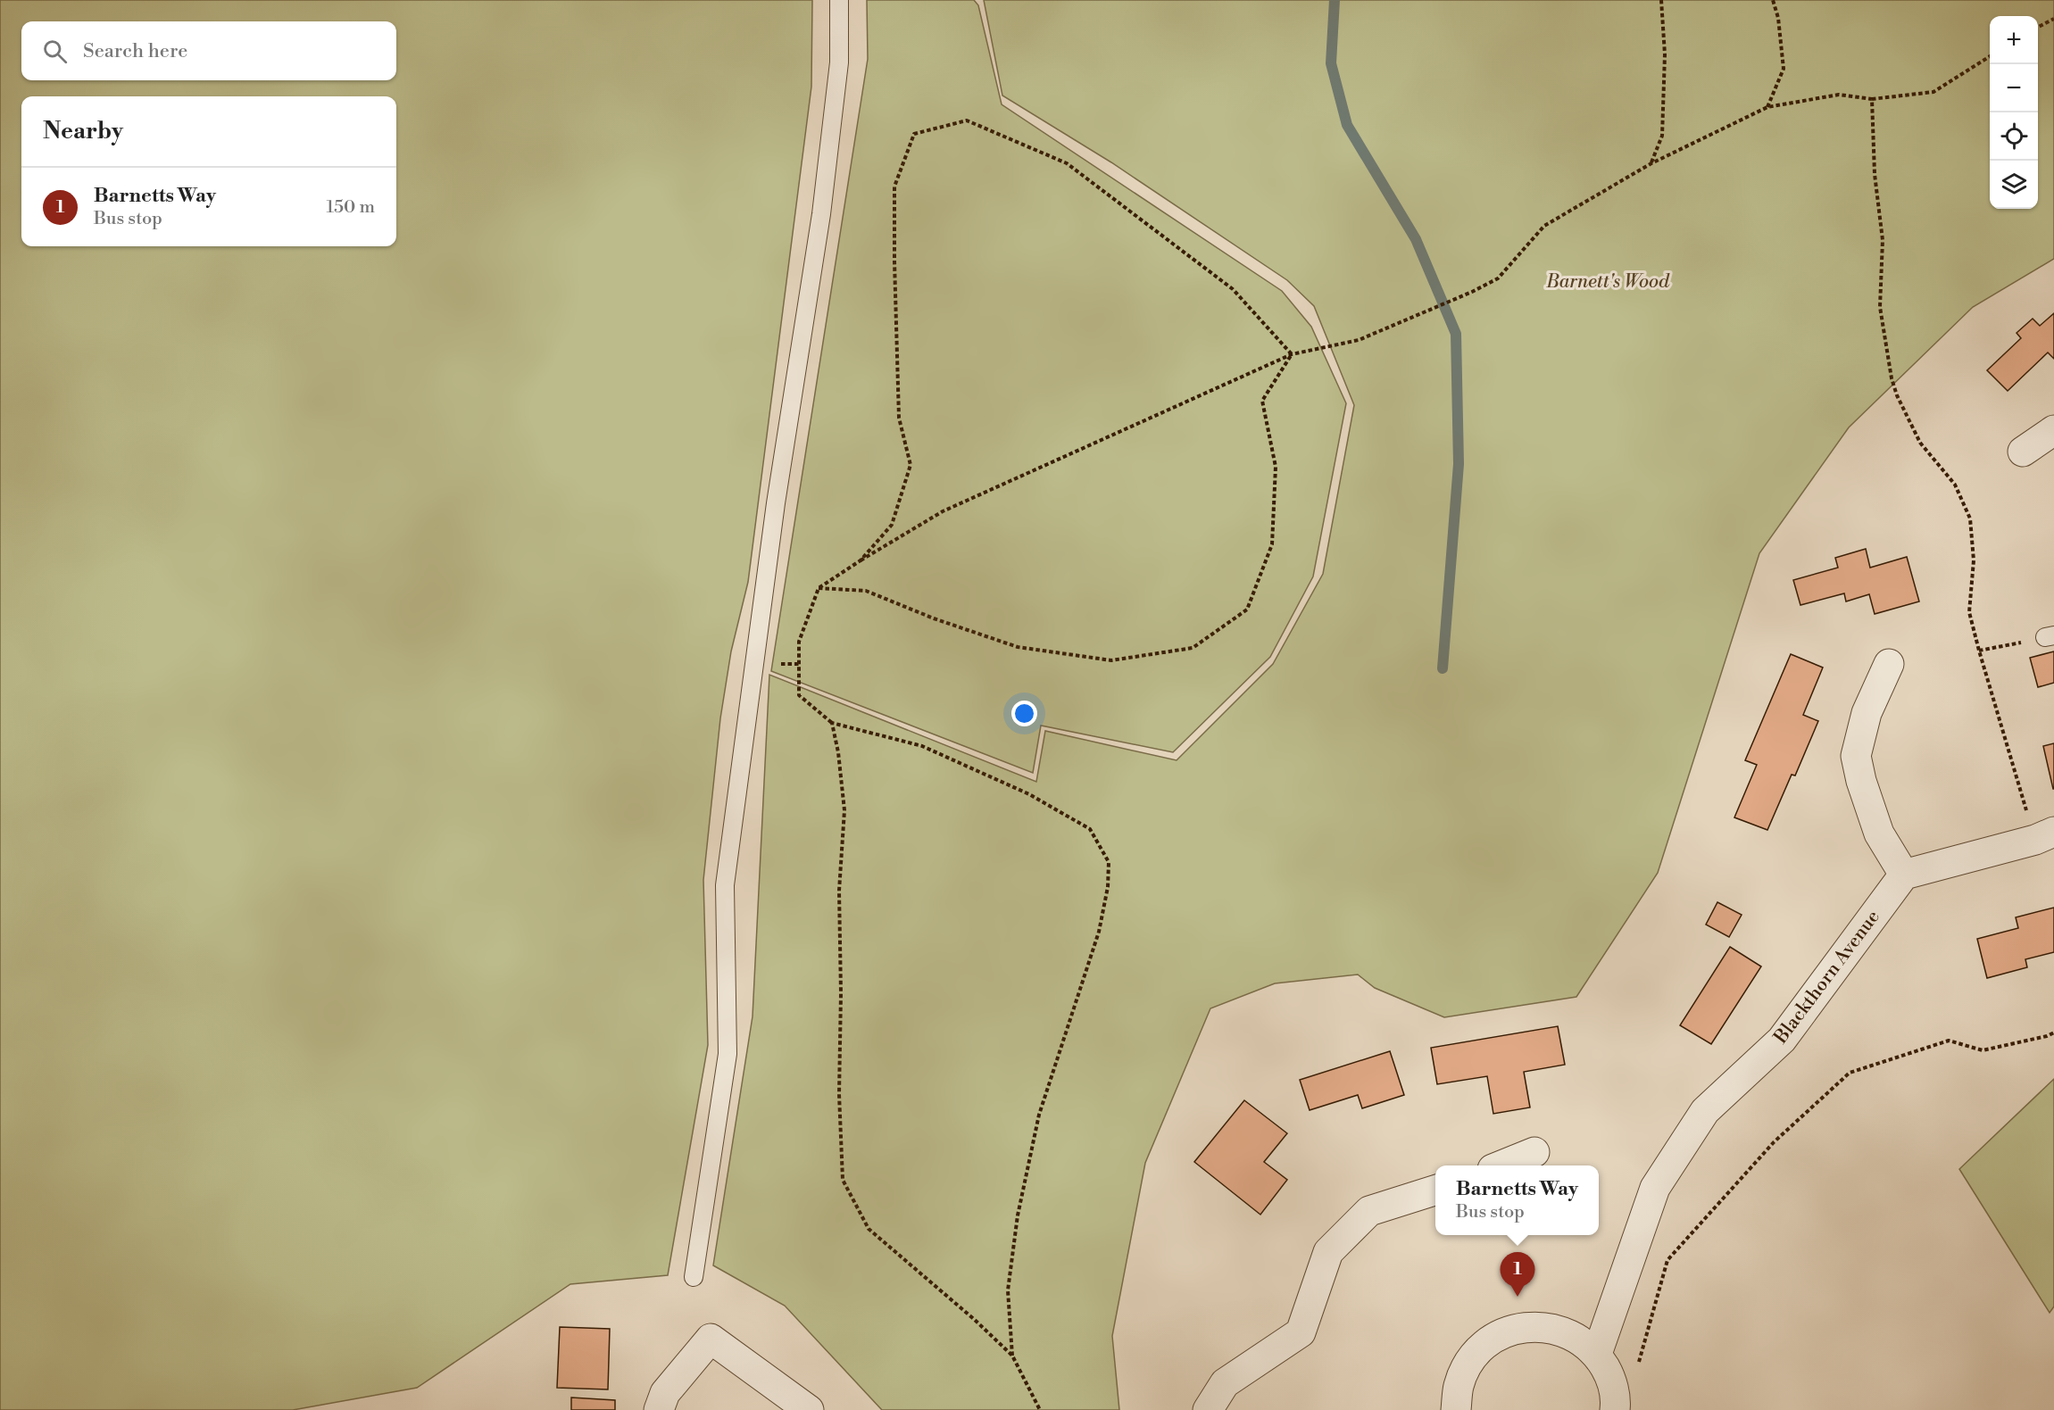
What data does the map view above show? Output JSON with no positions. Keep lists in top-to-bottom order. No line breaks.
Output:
{"streets":{"street":["Blackthorn Avenue"]},"parks":["Barnett's Wood"],"page":{"map_buttons":["+","−"],"search":"Search here","heading":"Nearby","list":[{"mark":"1","name":"Barnetts Way","note":"Bus stop","value":"150 m"}],"popup":["Barnetts Way","Bus stop"],"pins":"1"}}
